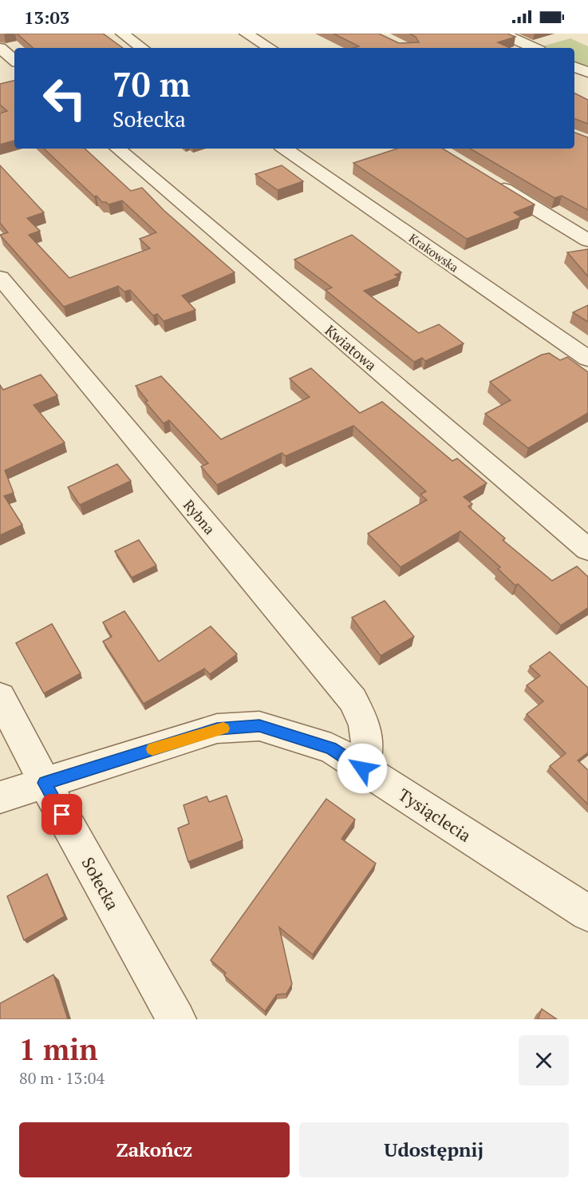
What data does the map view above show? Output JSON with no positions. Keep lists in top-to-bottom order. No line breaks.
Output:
{"streets":{"street":["Krakowska","Kwiatowa","Rybna","Tysiąclecia","Sołecka"]},"crossings":[["Rybna","Tysiąclecia"],["Tysiąclecia","Sołecka"]],"page":{"status":"13:03","turn":["70 m","Sołecka"],"heading":["1 min","80 m · 13:04"],"buttons":["Zakończ","Udostępnij"]}}
